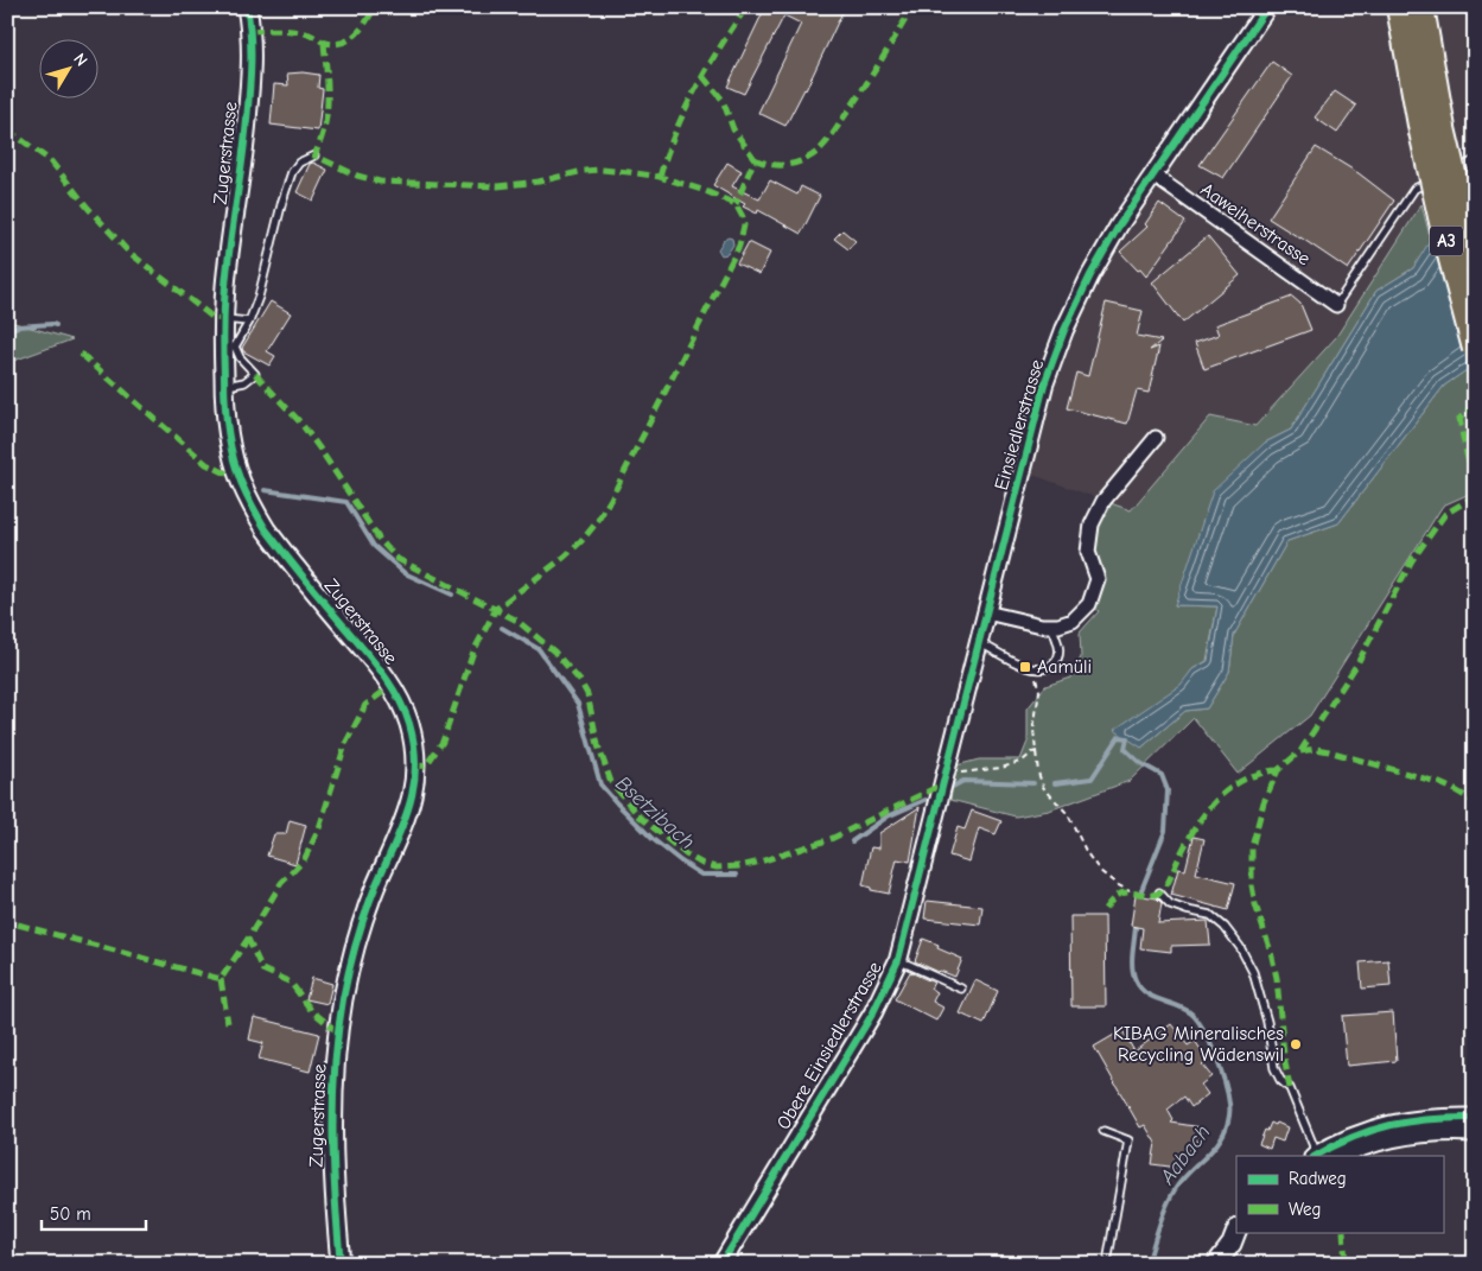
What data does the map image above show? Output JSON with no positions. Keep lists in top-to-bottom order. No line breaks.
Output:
{"streets":{"highway":["A3"],"main road":["Zugerstrasse"],"street":["Aaweiherstrasse","Einsiedlerstrasse","Obere Einsiedlerstrasse"]},"crossings":[["Aaweiherstrasse","Einsiedlerstrasse"],["Einsiedlerstrasse","Obere Einsiedlerstrasse"]],"water":["Bsetzibach","Aabach"],"places":{"transit":["Aamüli"],"other":["KIBAG Mineralisches Recycling Wädenswil"]},"legend":["Radweg","Weg"],"scale_bar":"50 m","north":"top right"}
